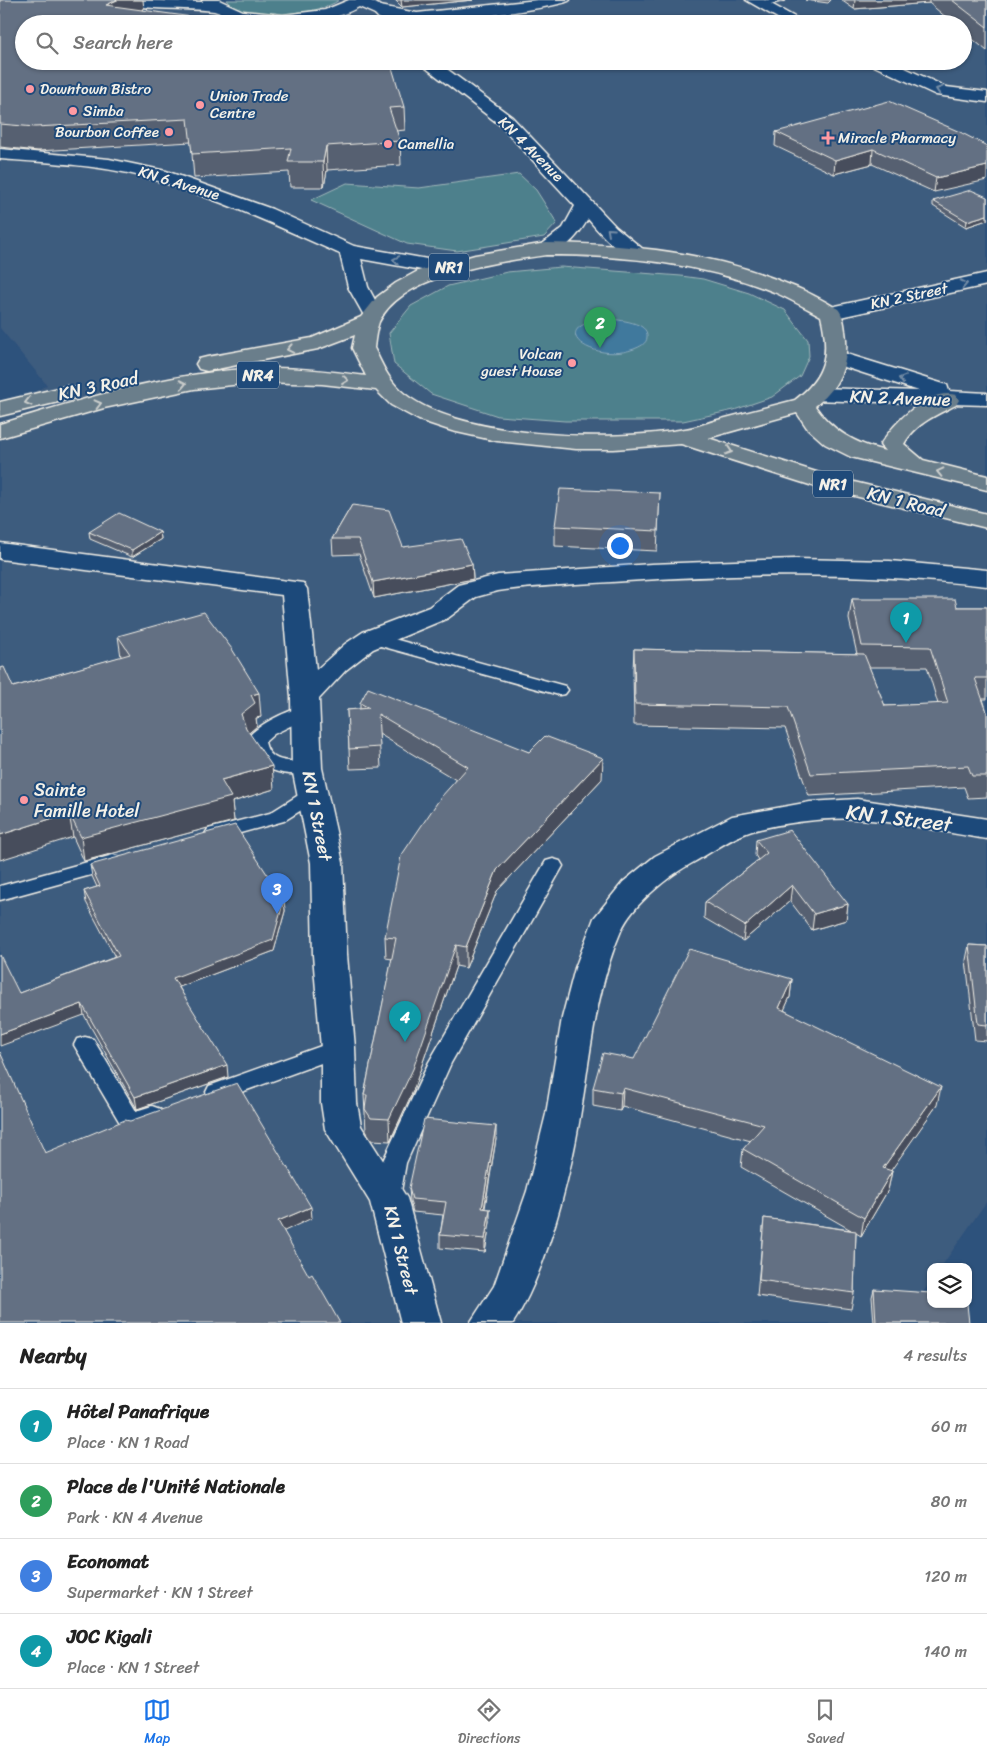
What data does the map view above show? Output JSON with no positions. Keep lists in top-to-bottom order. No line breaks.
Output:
{"streets":{"highway":["NR1","NR4","KN 3 Road","KN 1 Road"],"street":["KN 4 Avenue","KN 6 Avenue","KN 2 Street","KN 2 Avenue","KN 1 Street"]},"crossings":[["KN 4 Avenue","NR1"],["KN 6 Avenue","NR1"],["NR1","KN 2 Street"],["NR1","KN 3 Road"],["NR1","KN 2 Avenue"],["NR1","KN 1 Road"]],"one_way":["KN 2 Street"],"places":{"other":["Downtown Bistro","Union Trade Centre","Simba","Bourbon Coffee","Camellia","Volcan guest House","Sainte Famille Hotel"],"health":["Miracle Pharmacy"]},"page":{"search":"Search here","pins":["2","1","3","4"],"heading":["Nearby","4 results"],"list":[{"mark":"1","name":"Hôtel Panafrique","note":"Place · KN 1 Road","value":"60 m"},{"mark":"2","name":"Place de l'Unité Nationale","note":"Park · KN 4 Avenue","value":"80 m"},{"mark":"3","name":"Economat","note":"Supermarket · KN 1 Street","value":"120 m"},{"mark":"4","name":"JOC Kigali","note":"Place · KN 1 Street","value":"140 m"}],"nav":["Map","Directions","Saved"]}}
